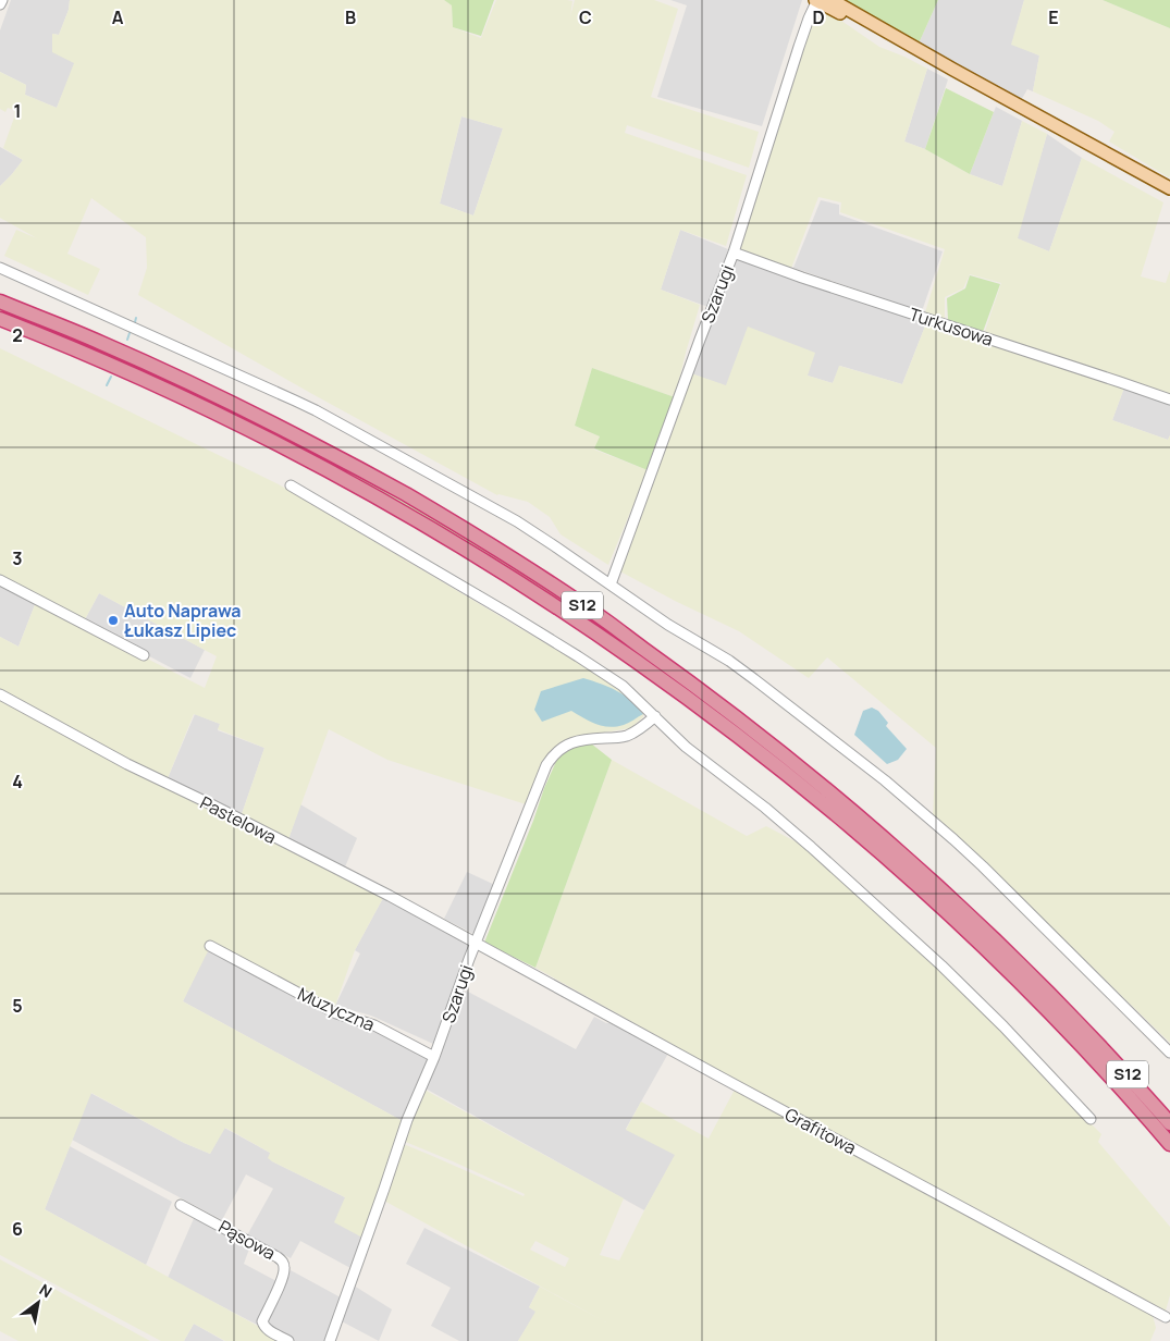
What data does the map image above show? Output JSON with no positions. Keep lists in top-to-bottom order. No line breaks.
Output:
{"streets":{"highway":["S12"],"street":["Szarugi","Turkusowa","Pastelowa","Muzyczna","Grafitowa","Pąsowa"]},"crossings":[["Szarugi","Turkusowa"],["Szarugi","Pastelowa"],["Szarugi","Muzyczna"],["Szarugi","Grafitowa"],["Pastelowa","Grafitowa"]],"places":["Auto Naprawa Łukasz Lipiec"],"north":"top right","grid":{"columns":["A","B","C","D","E"],"rows":["1","2","3","4","5","6"]}}
